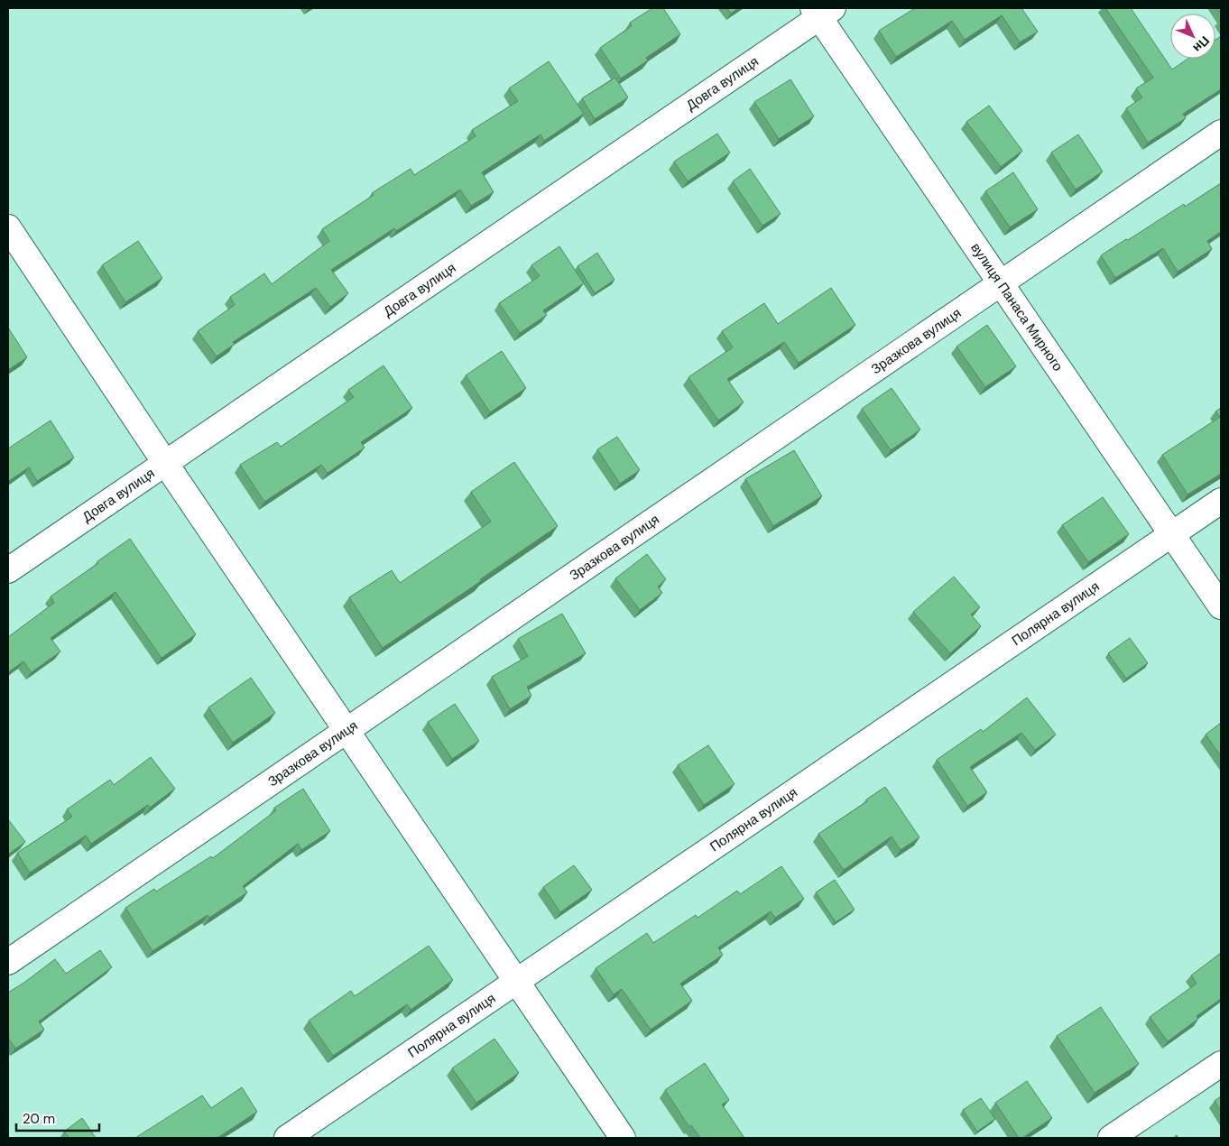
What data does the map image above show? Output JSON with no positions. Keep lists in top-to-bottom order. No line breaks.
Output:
{"streets":{"street":["Довга вулиця","вулиця Панаса Мирного","Зразкова вулиця","Полярна вулиця"]},"crossings":[["Довга вулиця","вулиця Панаса Мирного"],["вулиця Панаса Мирного","Зразкова вулиця"],["вулиця Панаса Мирного","Полярна вулиця"]],"scale_bar":"20 m","north":"bottom right"}
